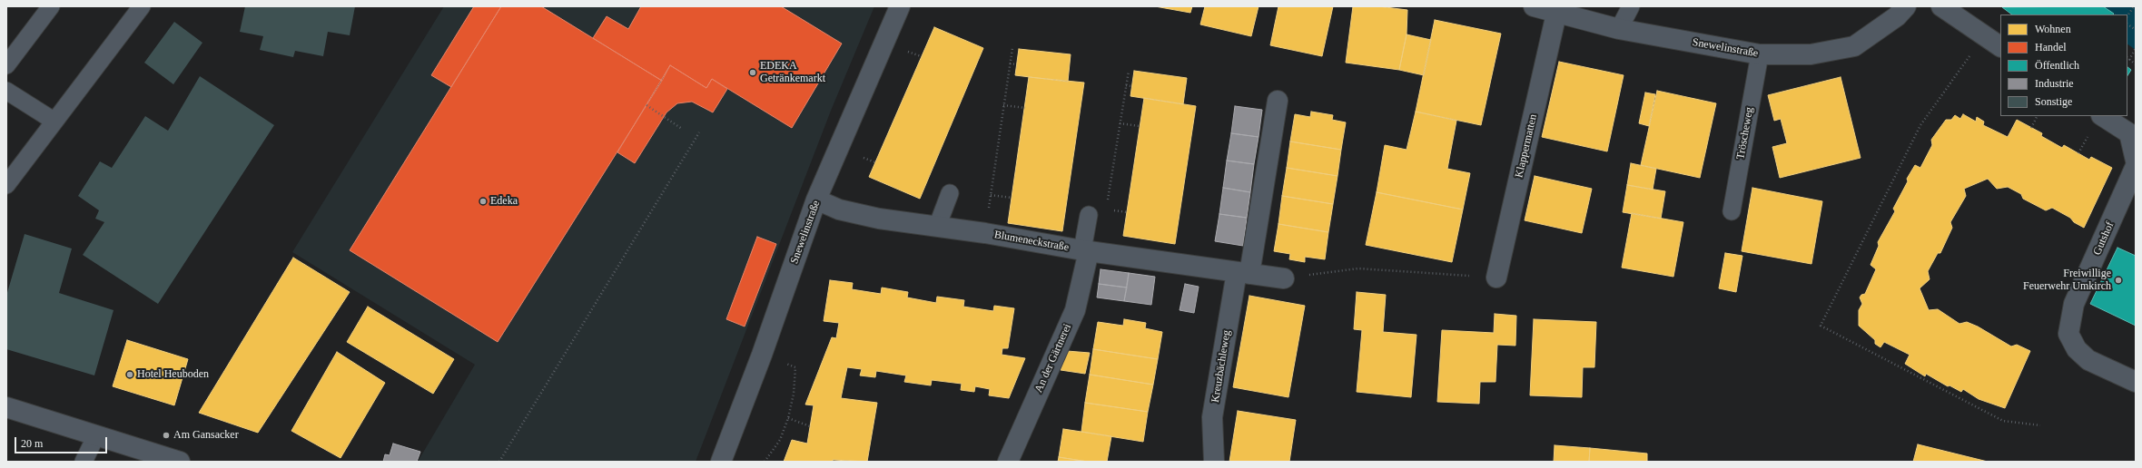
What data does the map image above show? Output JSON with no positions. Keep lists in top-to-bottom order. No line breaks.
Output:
{"streets":{"street":["Snewelinstraße","Klappermatten","Gutshof","Blumeneckstraße","An der Gärtnerei","Kreuzbächleweg"],"lane":["Tröscheweg"]},"crossings":[["Snewelinstraße","Tröscheweg"],["Snewelinstraße","Klappermatten"],["Snewelinstraße","Blumeneckstraße"],["Blumeneckstraße","An der Gärtnerei"],["Blumeneckstraße","Kreuzbächleweg"]],"places":["EDEKA Getränkemarkt","Edeka","Freiwillige Feuerwehr Umkirch","Hotel Heuboden","Am Gansacker"],"legend":["Wohnen","Handel","Öffentlich","Industrie","Sonstige"],"scale_bar":"20 m"}
